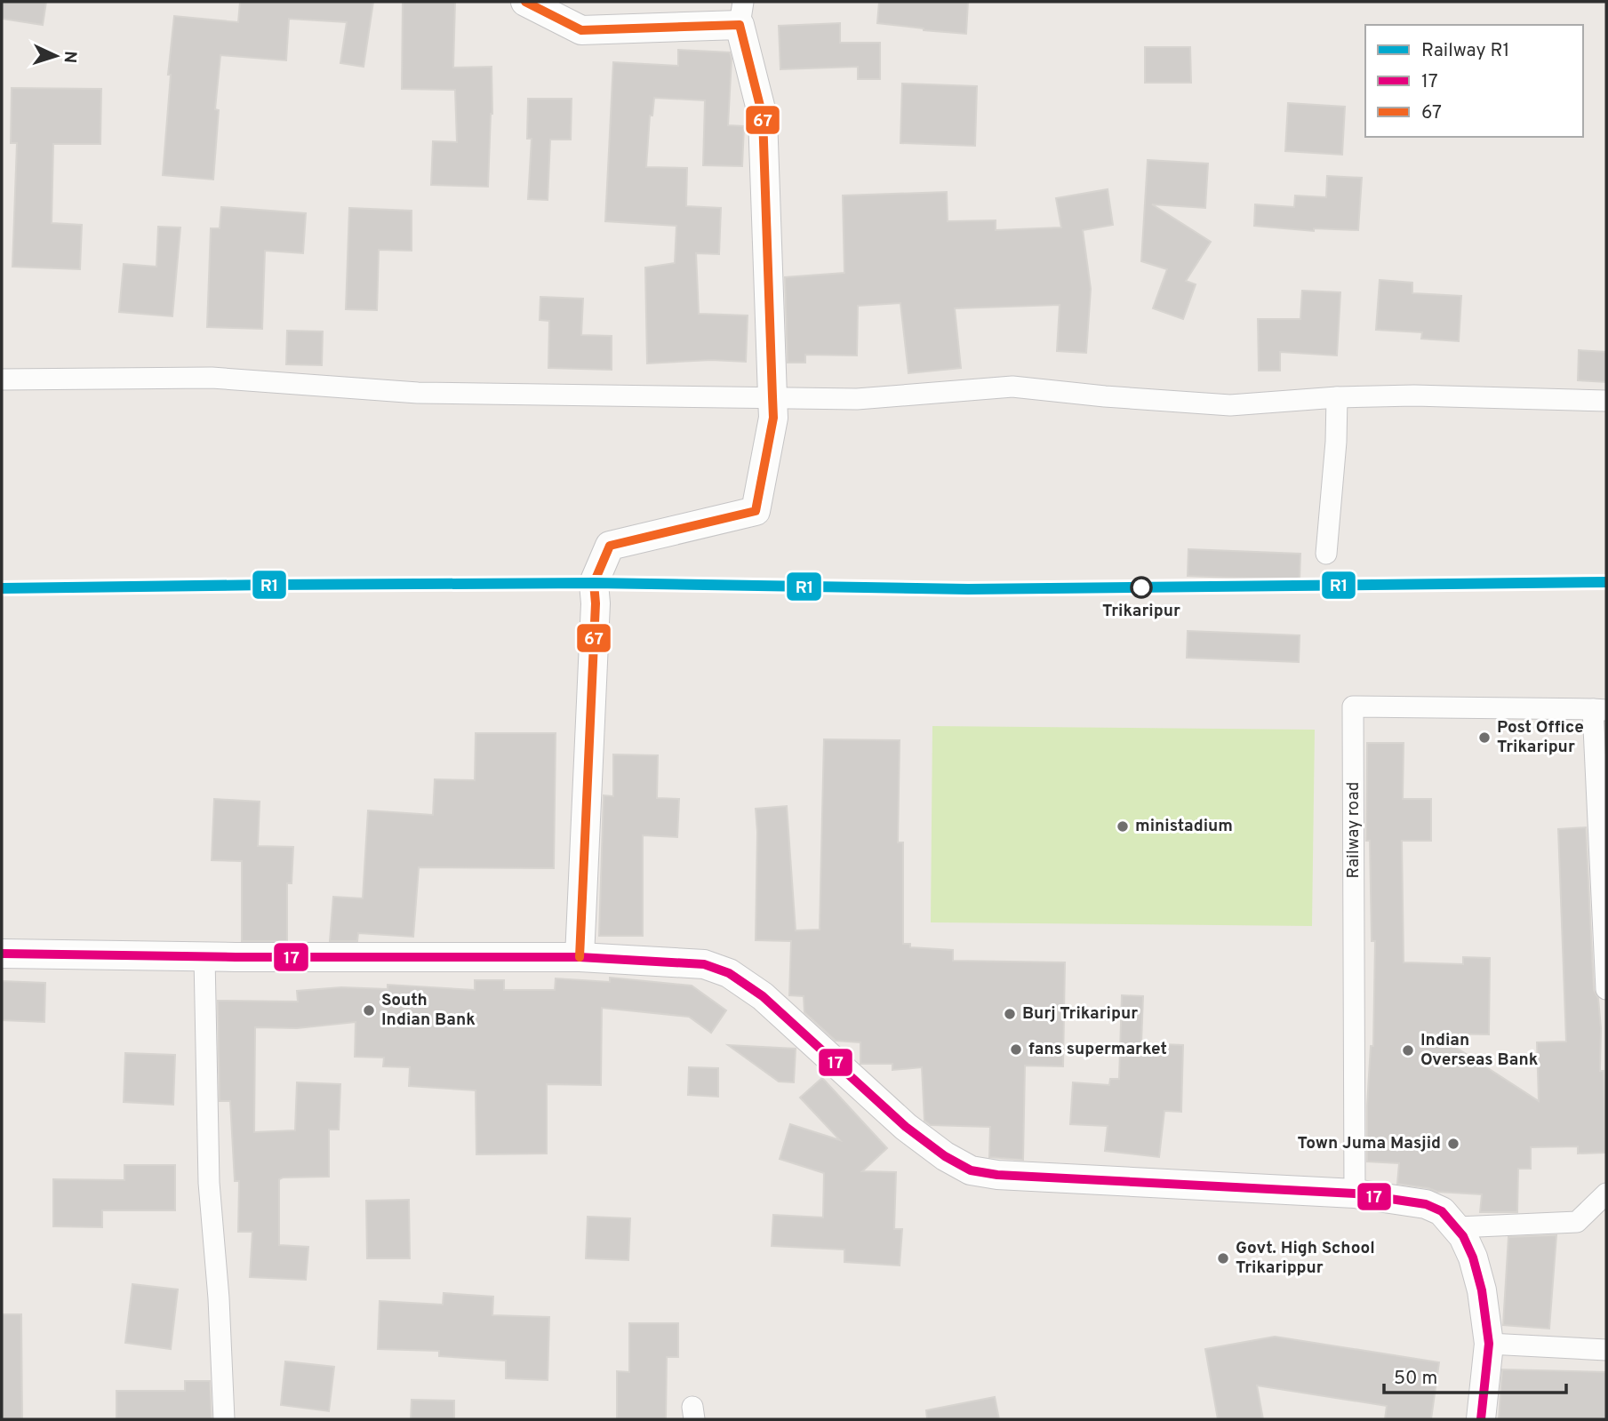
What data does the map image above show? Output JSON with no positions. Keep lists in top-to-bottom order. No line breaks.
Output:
{"streets":{"street":["Railway road"]},"places":["Trikaripur","Post Office Trikaripur","ministadium","South Indian Bank","Burj Trikaripur","fans supermarket","Indian Overseas Bank","Town Juma Masjid","Govt. High School Trikarippur"],"lines":["transit line 67","rail line R1","transit line 17"],"legend":["Railway R1","17","67"],"scale_bar":"50 m","north":"right"}
